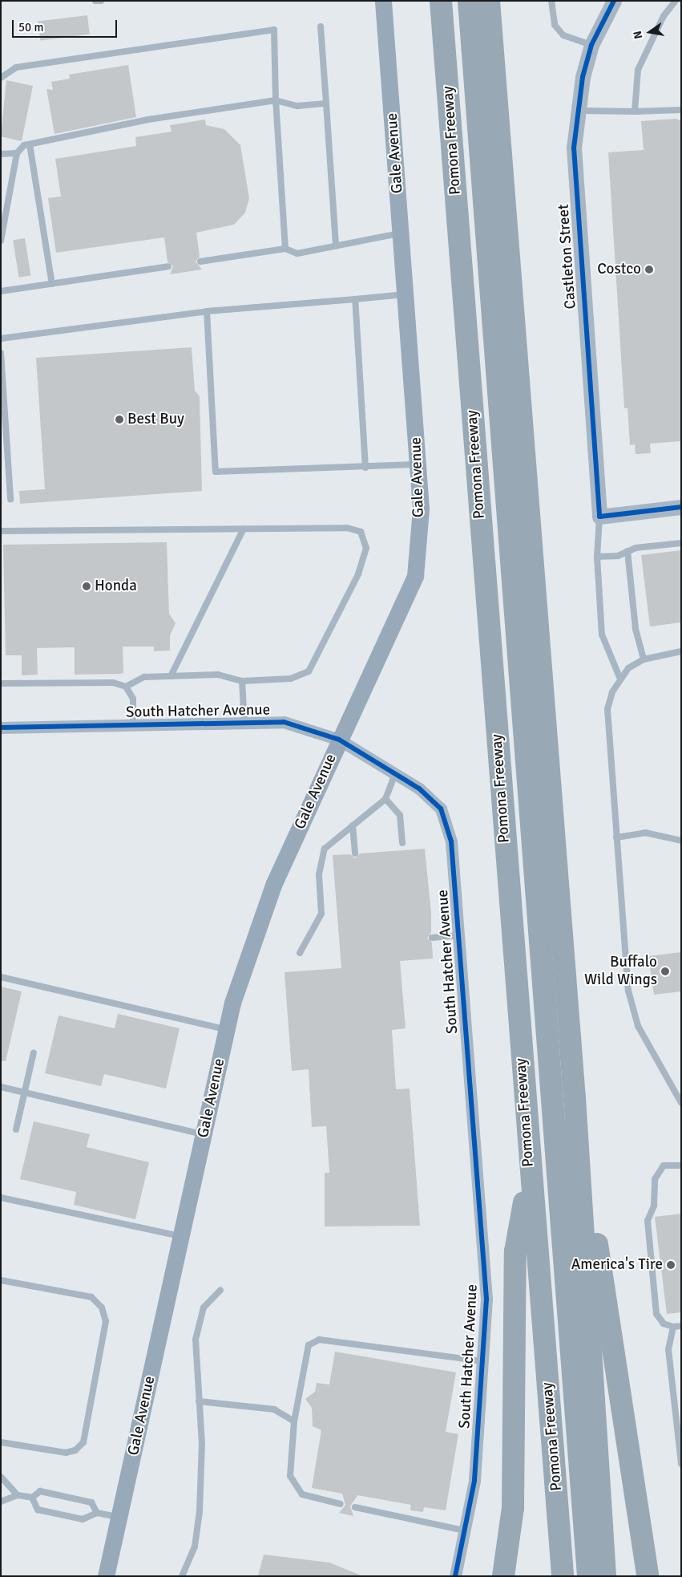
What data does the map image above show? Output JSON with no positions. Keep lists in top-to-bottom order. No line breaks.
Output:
{"streets":{"highway":["Pomona Freeway"],"main road":["Gale Avenue"],"street":["Castleton Street","South Hatcher Avenue"]},"crossings":[["Gale Avenue","South Hatcher Avenue"]],"places":["Costco","Best Buy","Honda","Buffalo Wild Wings","America's Tire"],"scale_bar":"50 m","north":"left"}
